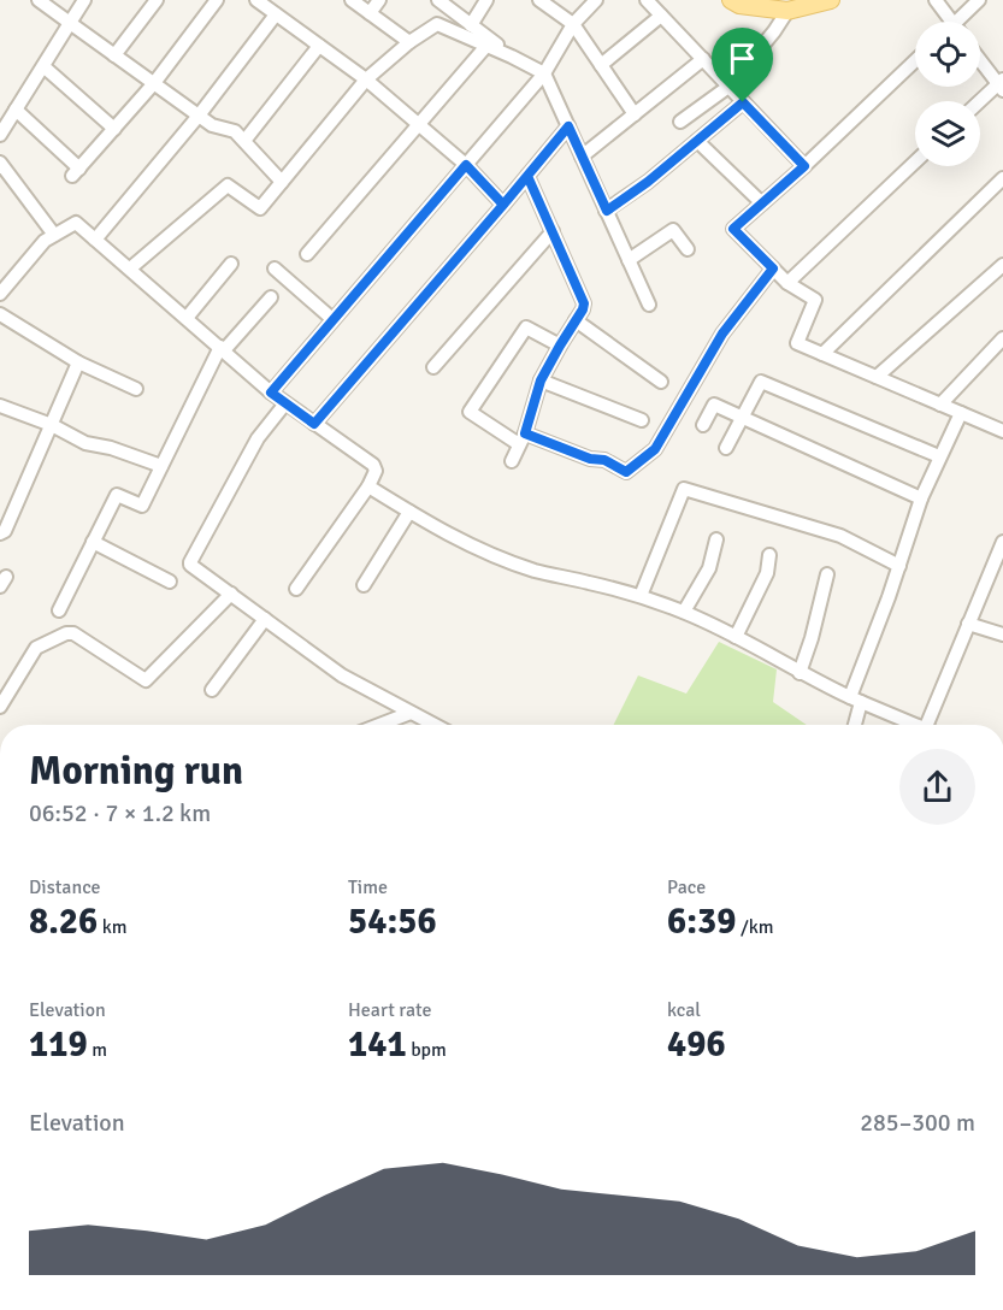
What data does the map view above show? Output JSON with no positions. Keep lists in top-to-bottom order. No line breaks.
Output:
{"page":{"heading":["Morning run","06:52 · 7 × 1.2 km"],"stats":[["Distance","8.26 km"],["Time","54:56"],["Pace","6:39 /km"],["Elevation","119 m"],["Heart rate","141 bpm"],["kcal","496"]],"chart":["Elevation","285–300 m"]}}
